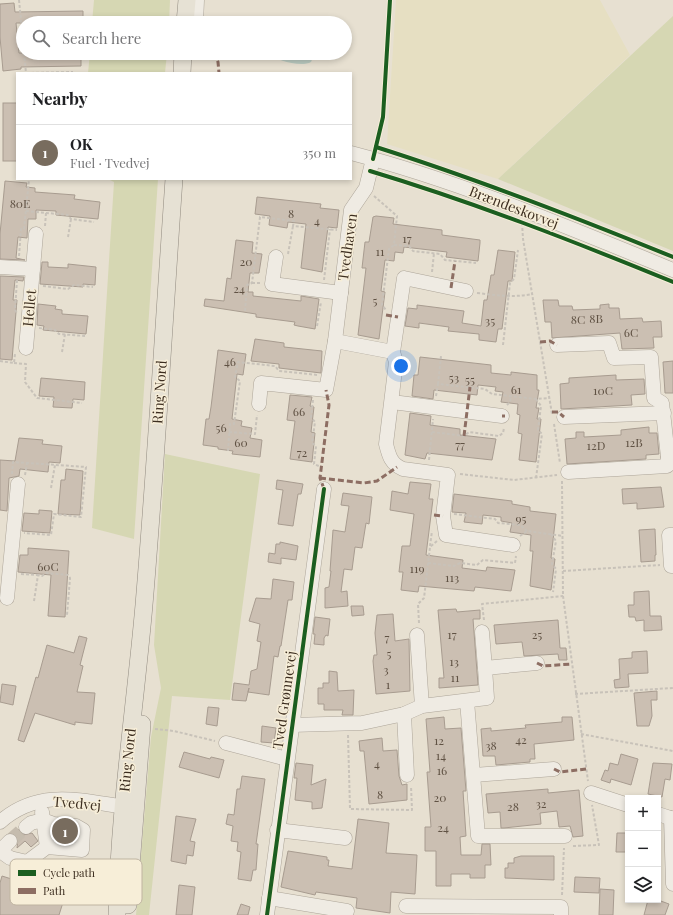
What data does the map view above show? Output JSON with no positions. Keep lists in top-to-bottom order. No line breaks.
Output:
{"streets":{"main road":["Ring Nord"],"street":["Brændeskovvej","Tvedhaven","Hellet","Tved Grønnevej","Tvedvej"]},"crossings":[["Brændeskovvej","Tvedhaven"],["Ring Nord","Tvedvej"]],"house_numbers":["80E","8","4","17","11","20","24","5","8B","8C","35","6C","46","53","55","61","10C","66","56","60","12B","77","12D","72","95","60C","119","113","17","25","7","5","13","3","11","1","42","12","38","14","4","16","8","20","32","28","24"],"legend":["Cycle path","Path"],"page":{"search":"Search here","heading":"Nearby","list":[{"mark":"1","name":"OK","note":"Fuel · Tvedvej","value":"350 m"}],"map_buttons":["+","−"],"pins":"1"}}
